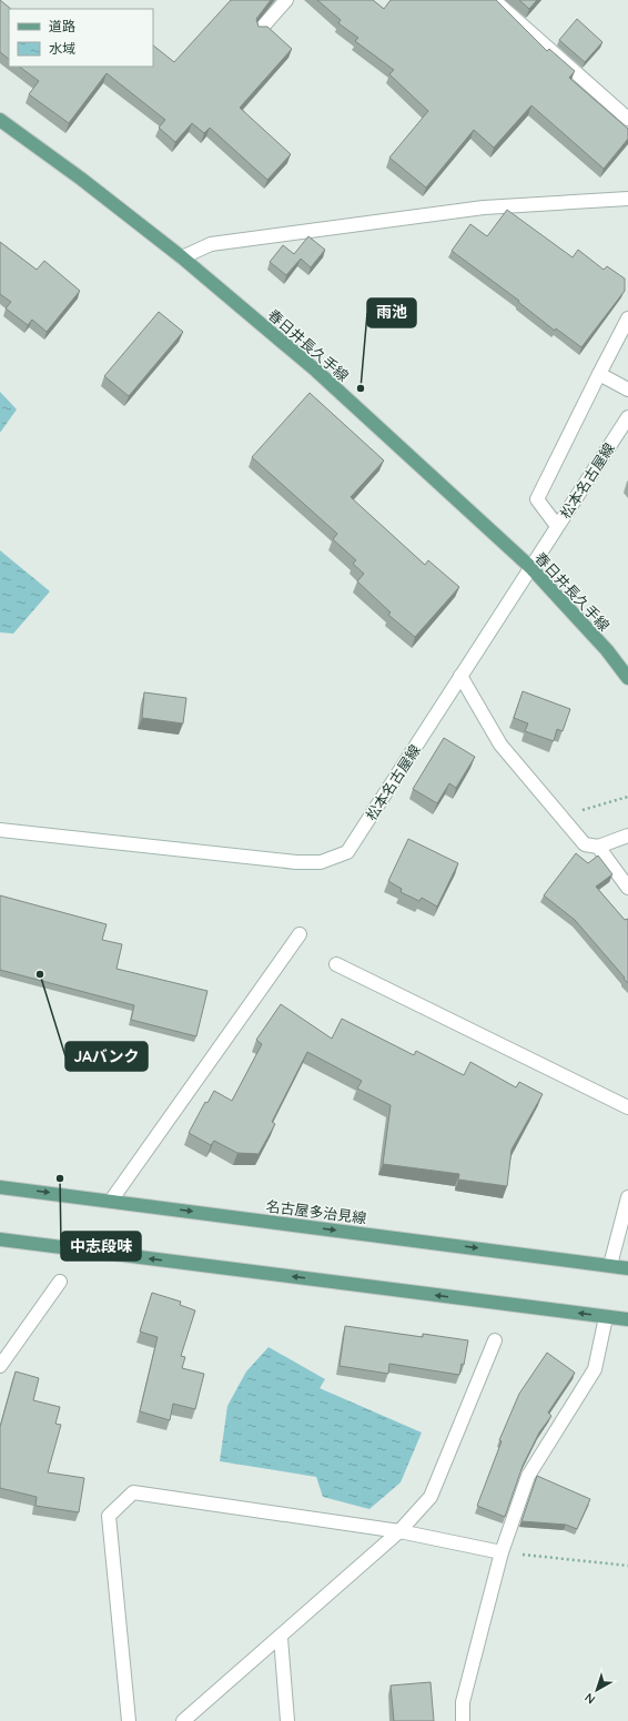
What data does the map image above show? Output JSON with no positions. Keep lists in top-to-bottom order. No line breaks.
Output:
{"streets":{"main road":["春日井長久手線","名古屋多治見線"],"street":["松本名古屋線"]},"crossings":[["春日井長久手線","松本名古屋線"]],"places":["雨池","JAバンク","中志段味"],"legend":["道路","水域"],"north":"bottom left"}
